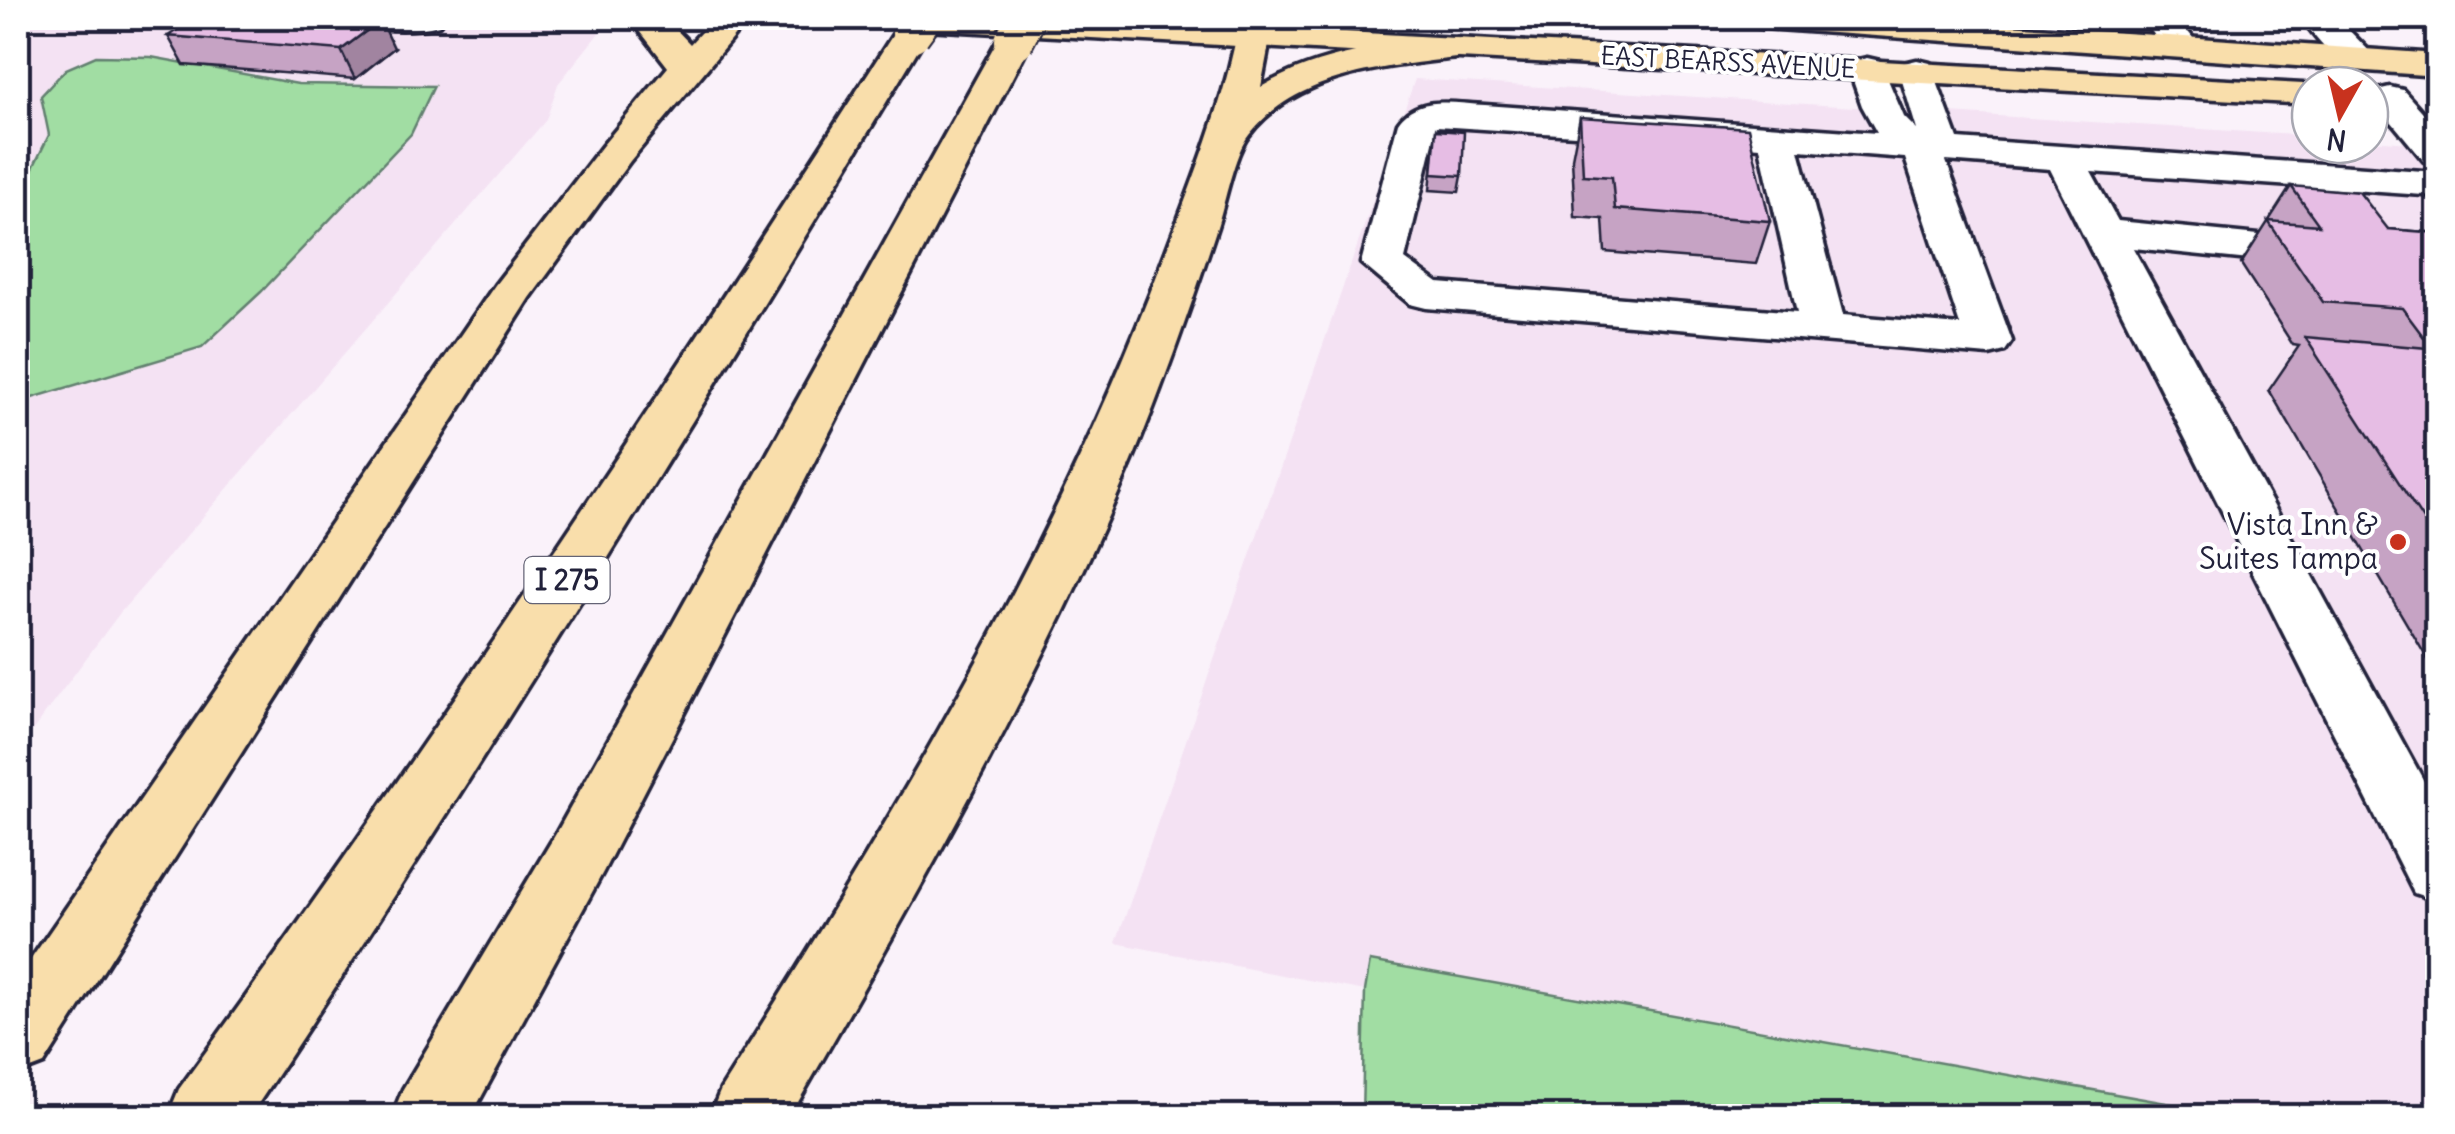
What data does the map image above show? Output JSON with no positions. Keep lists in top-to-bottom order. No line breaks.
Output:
{"streets":{"main road":["EAST BEARSS AVENUE","I 275"]},"crossings":[["EAST BEARSS AVENUE","I 275"]],"places":["Vista Inn & Suites Tampa"],"north":"bottom"}
